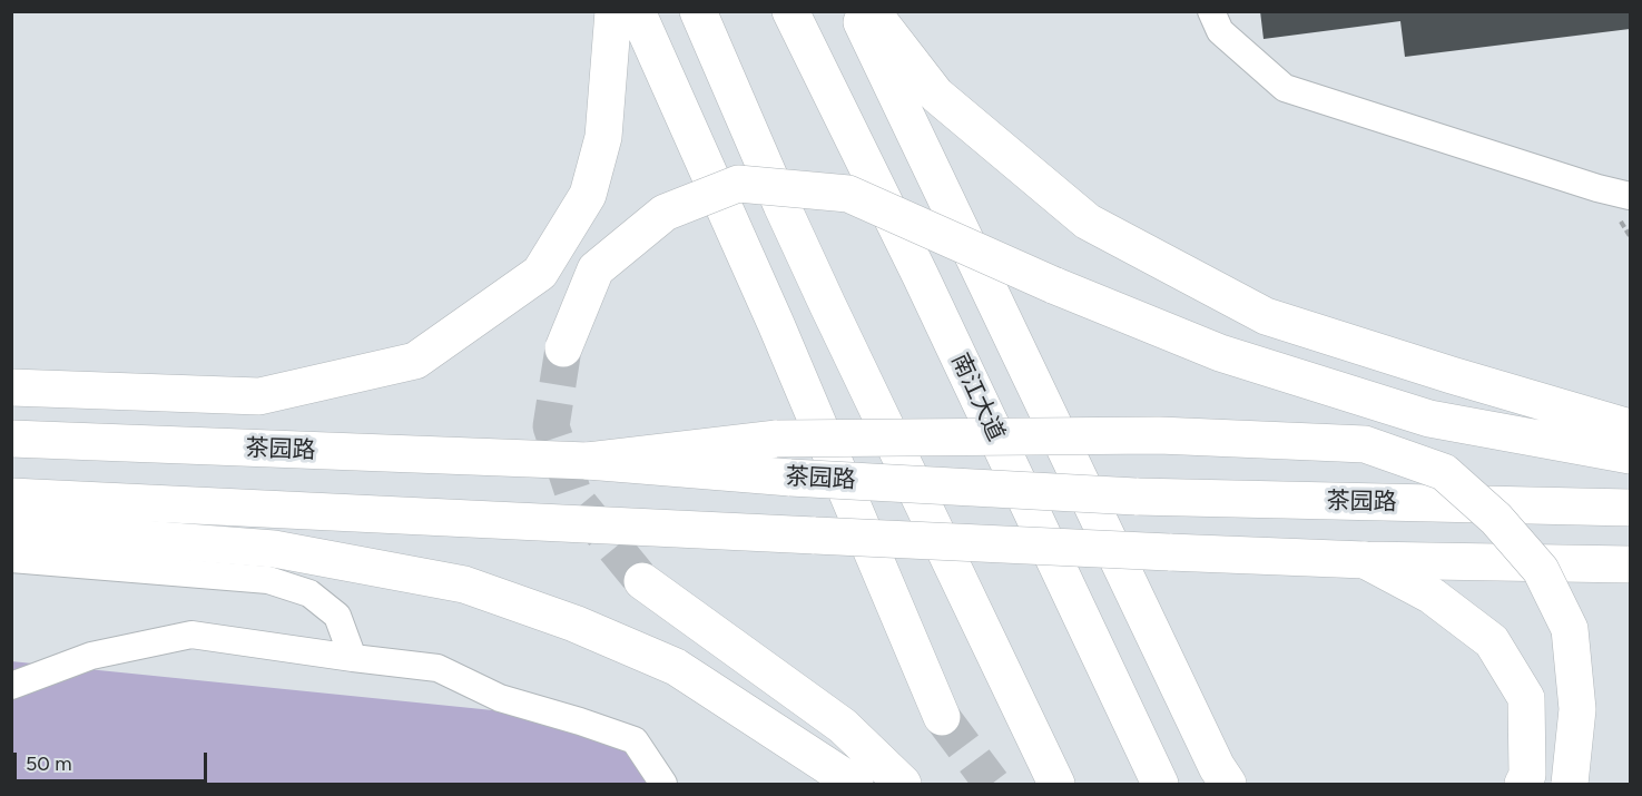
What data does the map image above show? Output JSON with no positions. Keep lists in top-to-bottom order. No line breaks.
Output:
{"streets":{"main road":["南江大道","茶园路"]},"scale_bar":"50 m"}
